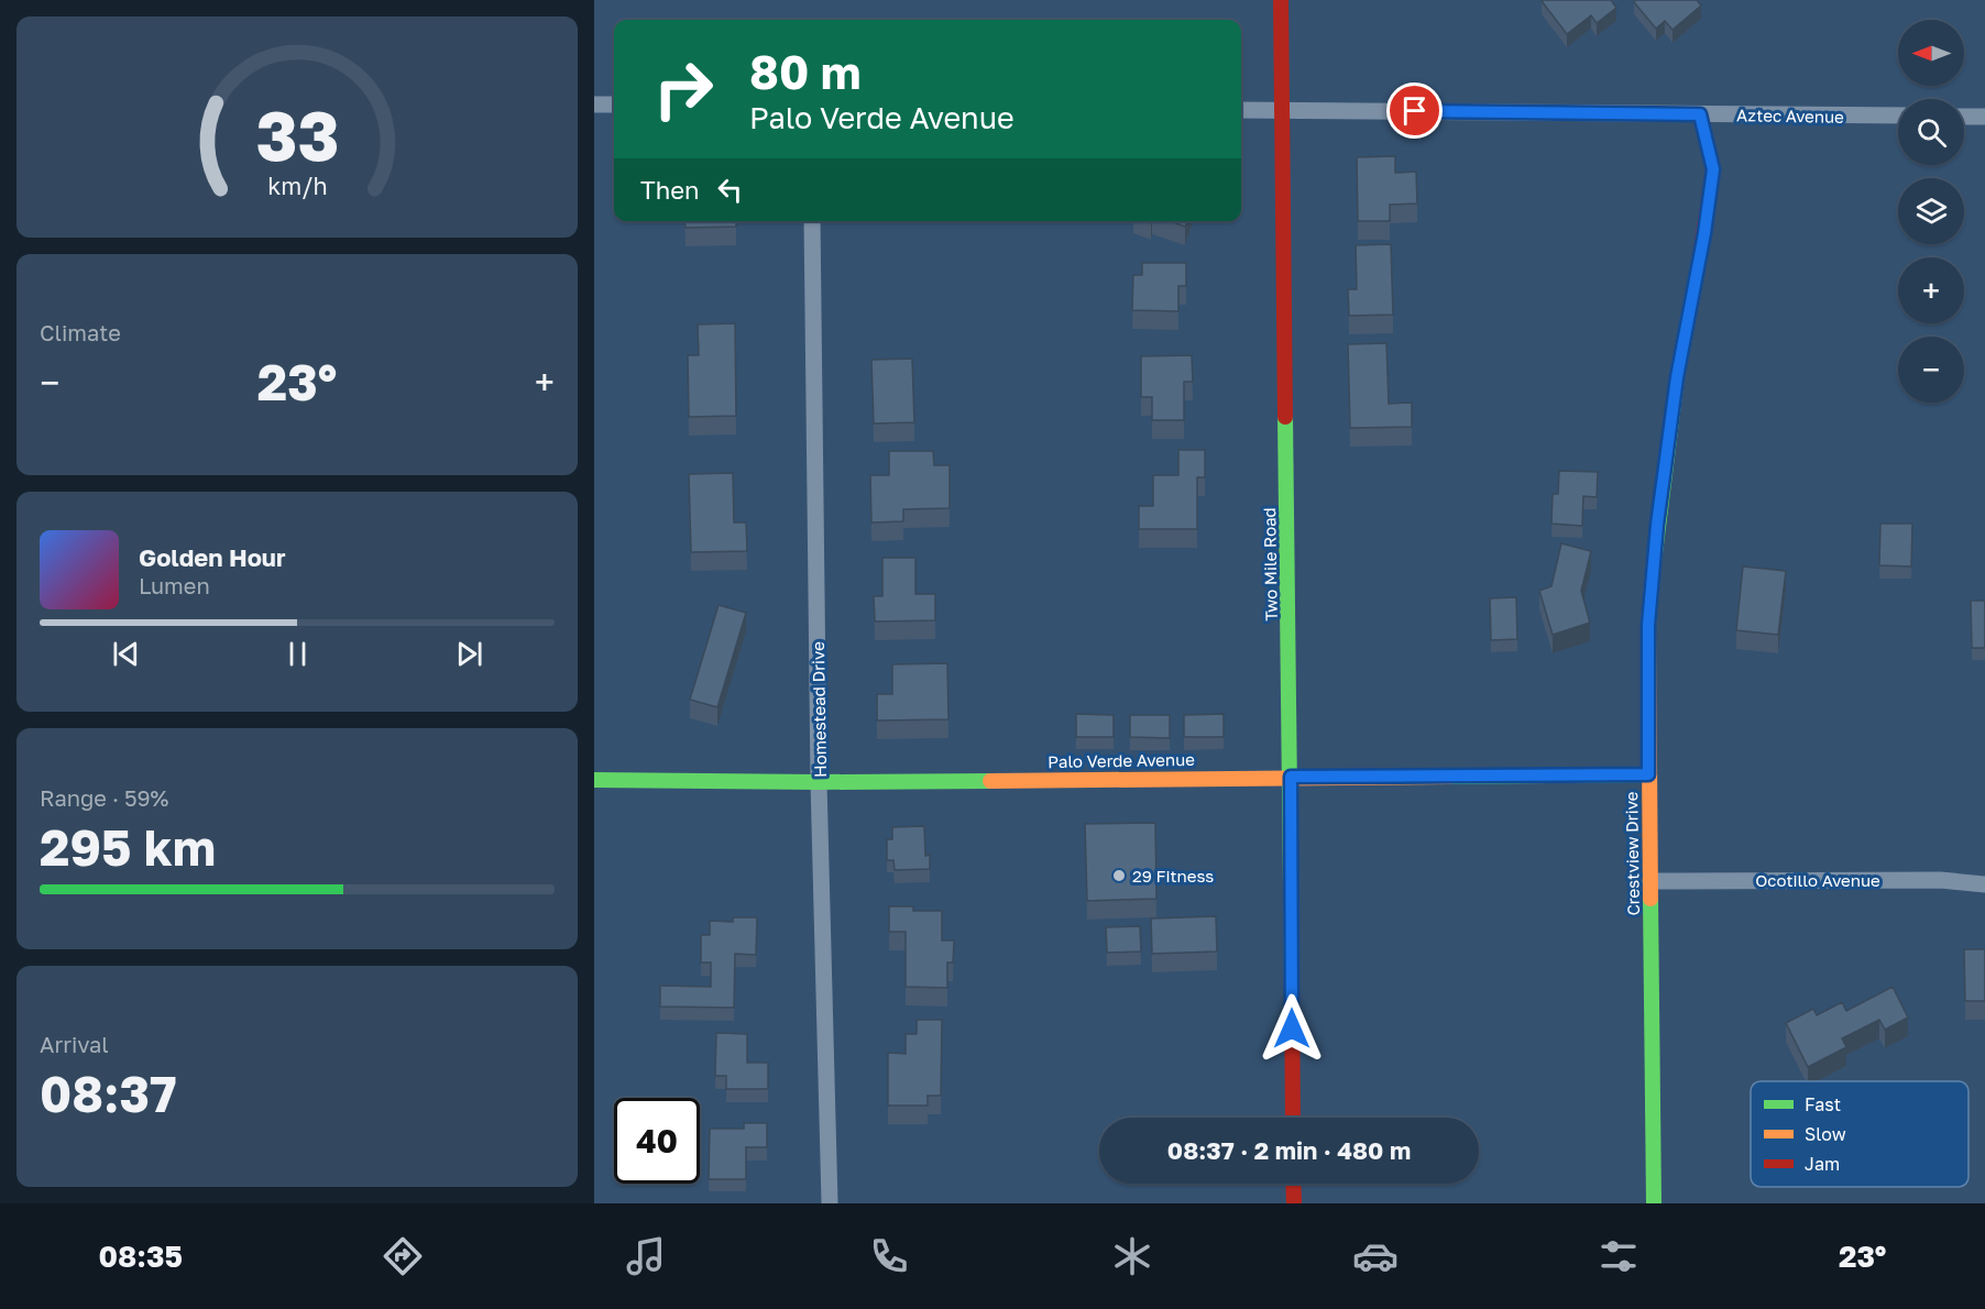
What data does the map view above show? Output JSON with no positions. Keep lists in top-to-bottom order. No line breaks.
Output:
{"streets":{"street":["Aztec Avenue","Two Mile Road","Homestead Drive","Palo Verde Avenue","Crestview Drive","Ocotillo Avenue"]},"crossings":[["Aztec Avenue","Two Mile Road"],["Aztec Avenue","Crestview Drive"],["Two Mile Road","Palo Verde Avenue"],["Homestead Drive","Palo Verde Avenue"],["Palo Verde Avenue","Crestview Drive"],["Crestview Drive","Ocotillo Avenue"]],"places":["29 Fitness"],"legend":["Fast","Slow","Jam"],"north":"left","page":{"map_buttons":["+","−"],"turn":["80 m","Palo Verde Avenue"],"then":"Then","tile":["Climate",["Range · 59%","295 km"],["Arrival","08:37"]],"heat":["−","23°","+"],"song":["Golden Hour","Lumen"],"limit":"40","trip":"08:37 · 2 min · 480 m","tabs":["08:35","23°"],"gauge":["33","km/h"]}}
